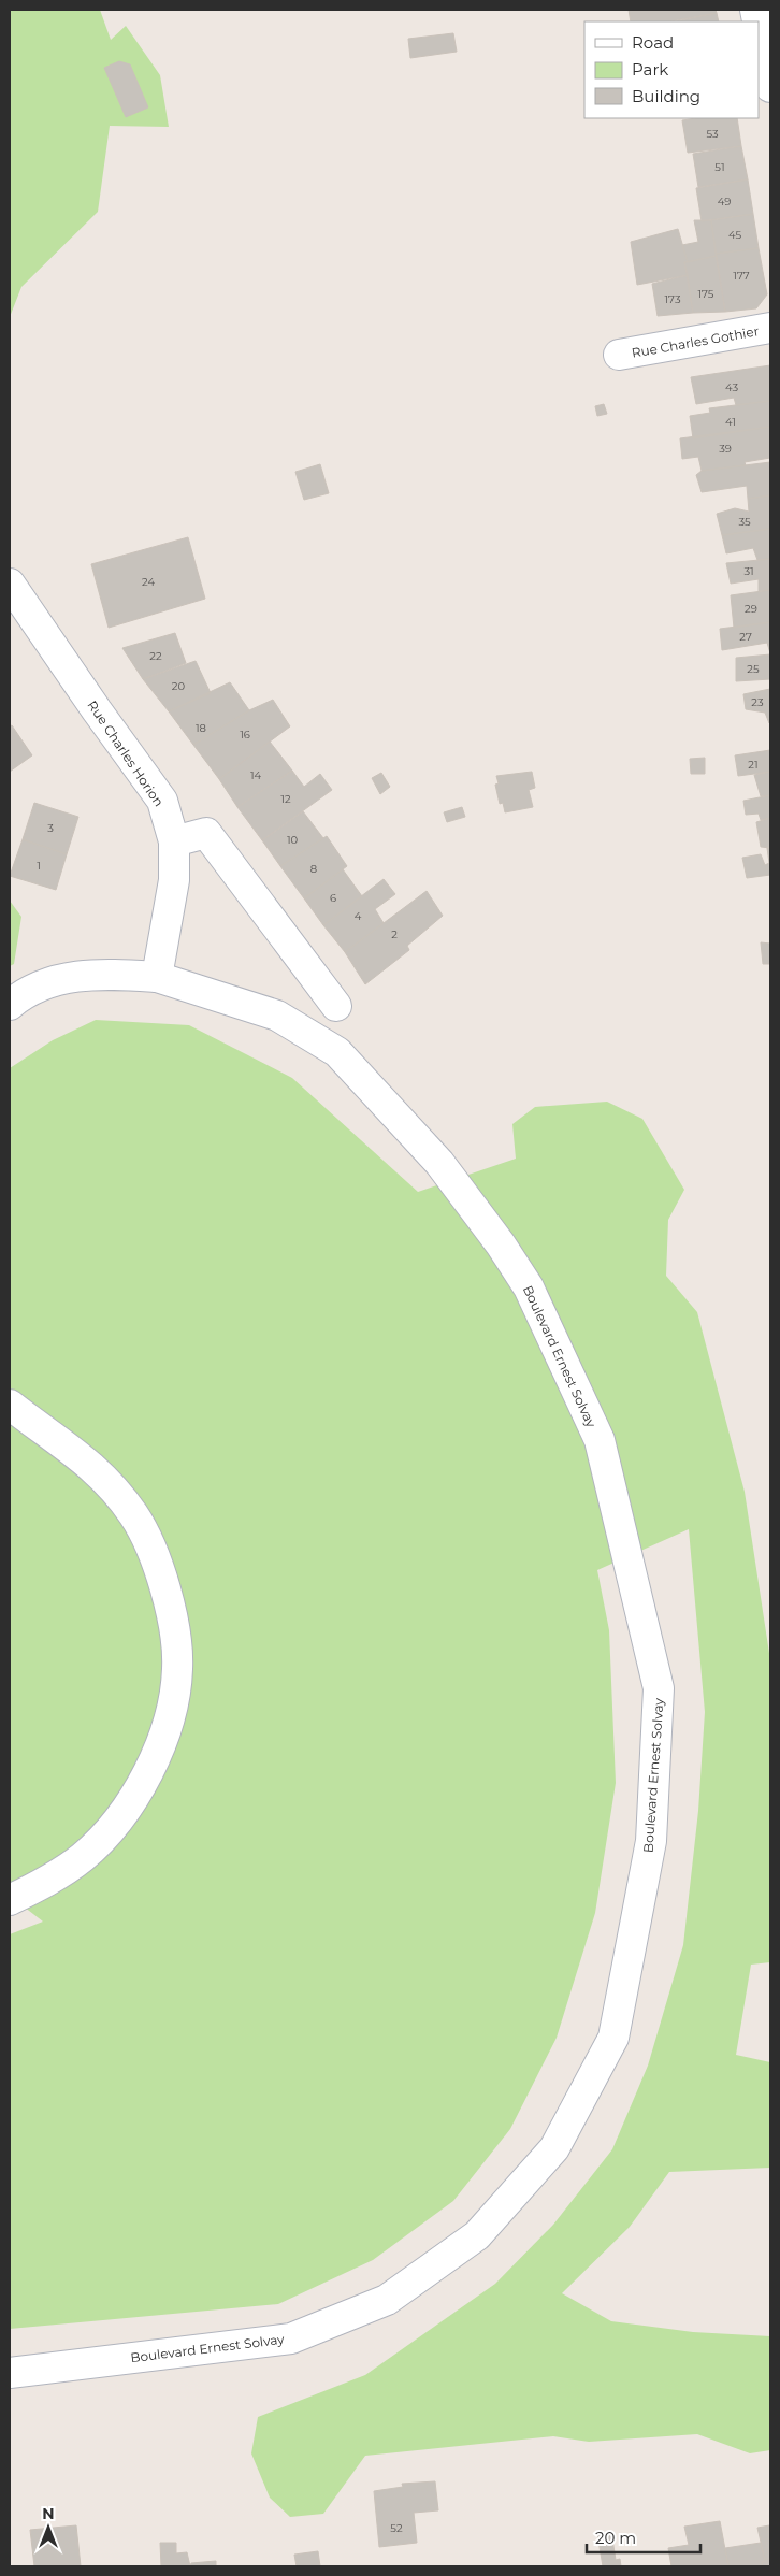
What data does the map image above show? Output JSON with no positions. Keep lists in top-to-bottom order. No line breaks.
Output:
{"streets":{"street":["Rue Charles Gothier","Rue Charles Horion","Boulevard Ernest Solvay"]},"crossings":[["Rue Charles Horion","Boulevard Ernest Solvay"]],"house_numbers":["53","51","49","45","177","175","173","43","41","39","35","31","24","29","27","22","25","20","23","18","16","21","14","12","3","10","1","8","6","4","2","52"],"legend":["Road","Park","Building"],"scale_bar":"20 m","north":"top"}
